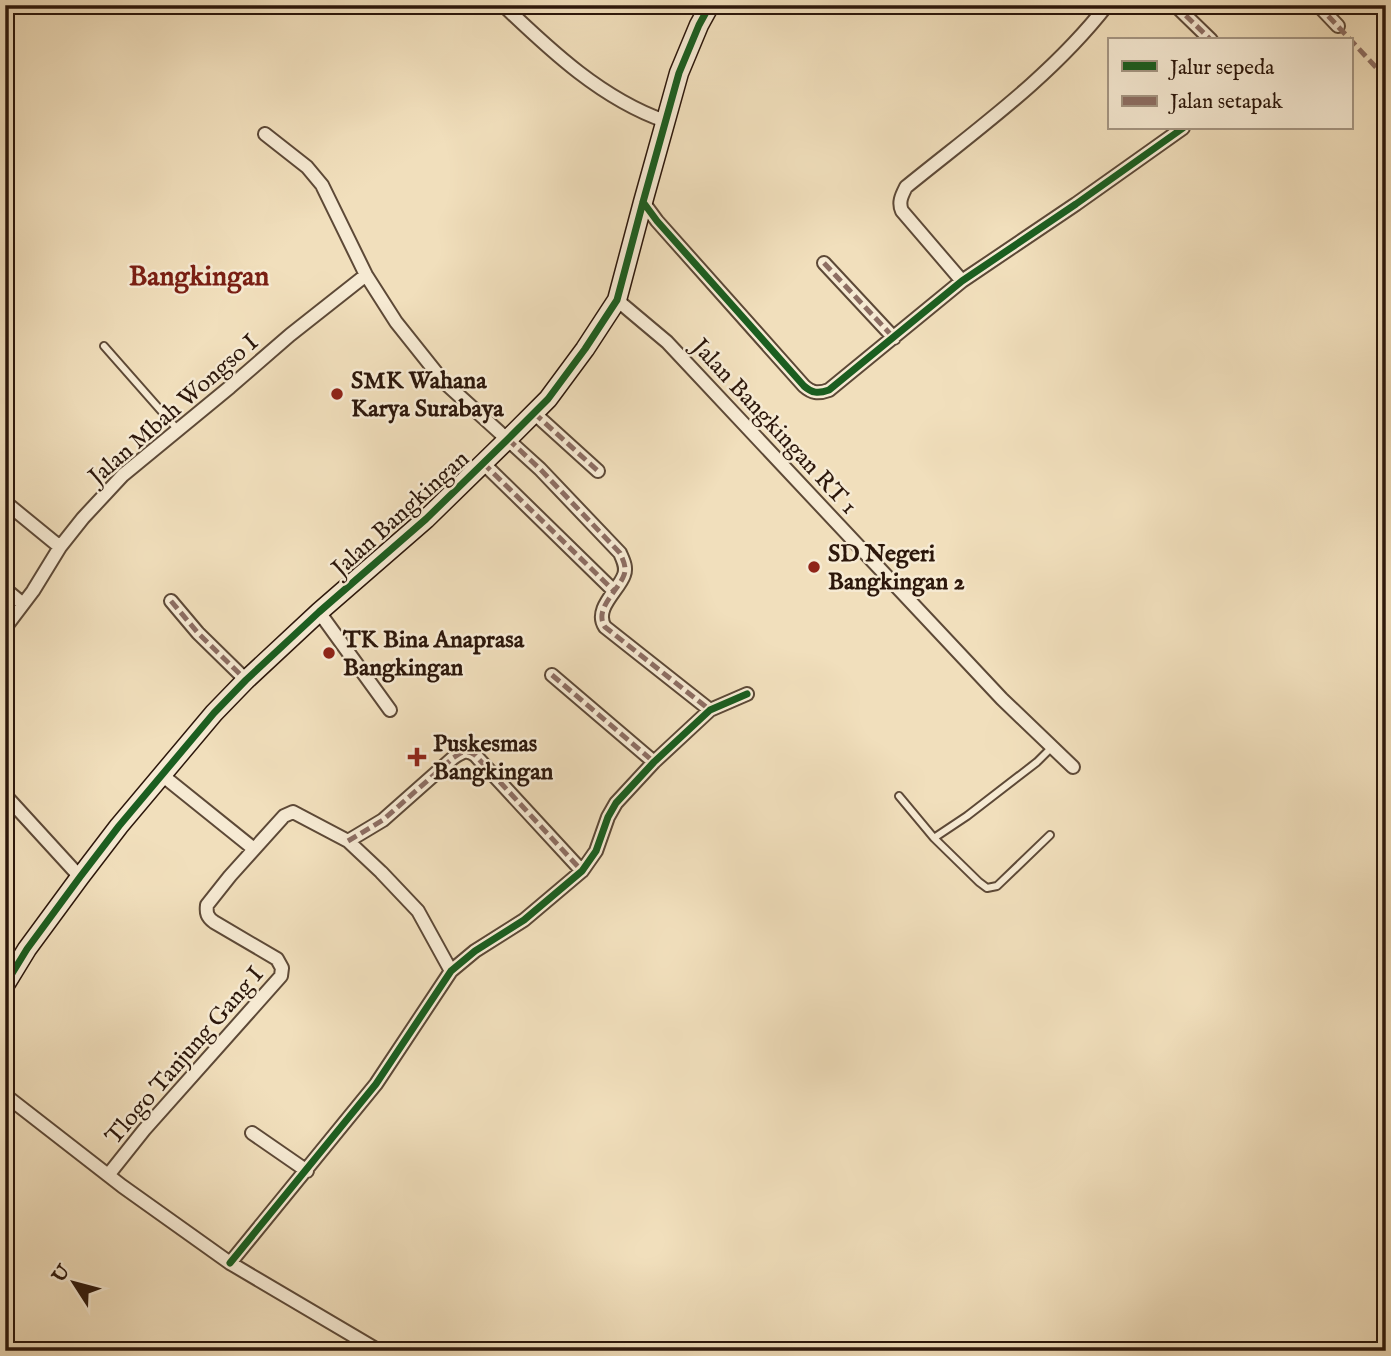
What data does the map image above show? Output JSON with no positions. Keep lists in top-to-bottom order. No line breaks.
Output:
{"streets":{"street":["Jalan Mbah Wongso I","Jalan Bangkingan RT 1","Jalan Bangkingan","Tlogo Tanjung Gang I"]},"crossings":[["Jalan Bangkingan RT 1","Jalan Bangkingan"]],"districts":["Bangkingan"],"places":{"other":["SMK Wahana Karya Surabaya","SD Negeri Bangkingan 2","TK Bina Anaprasa Bangkingan"],"health":["Puskesmas Bangkingan"]},"legend":["Jalur sepeda","Jalan setapak"],"north":"top left"}
